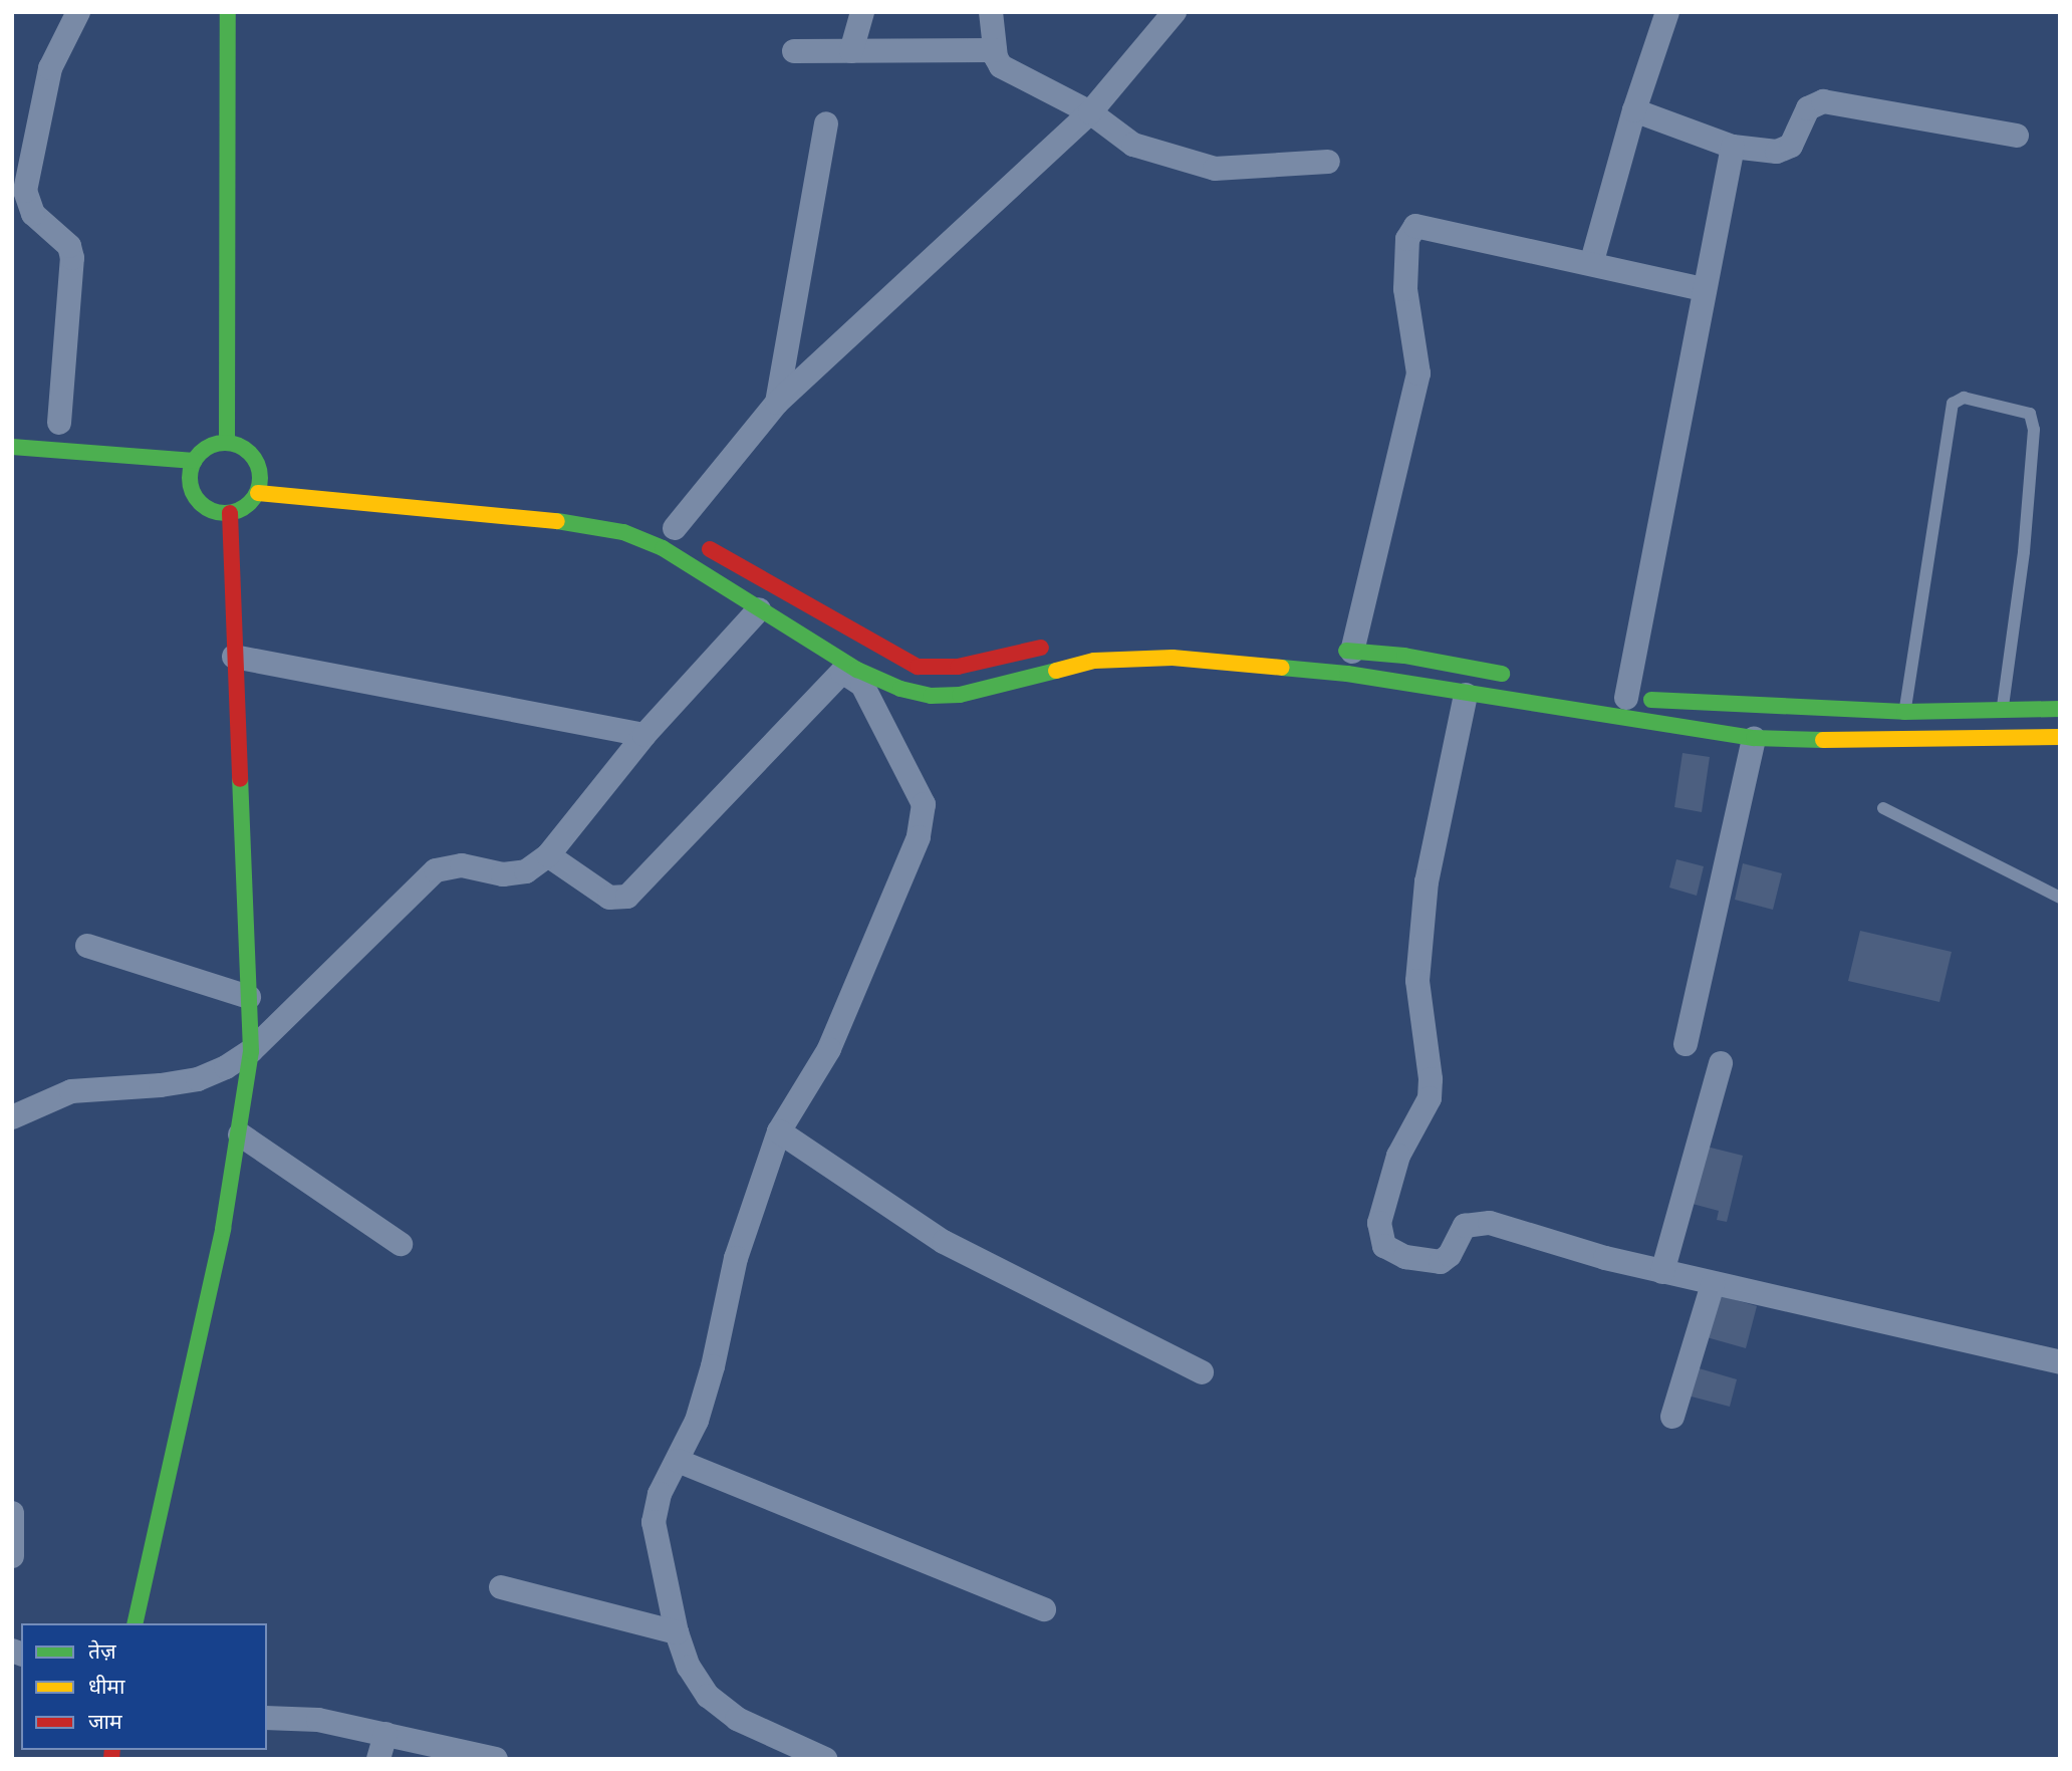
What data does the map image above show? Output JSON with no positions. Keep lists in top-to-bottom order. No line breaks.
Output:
{"legend":["तेज़","धीमा","जाम"]}
